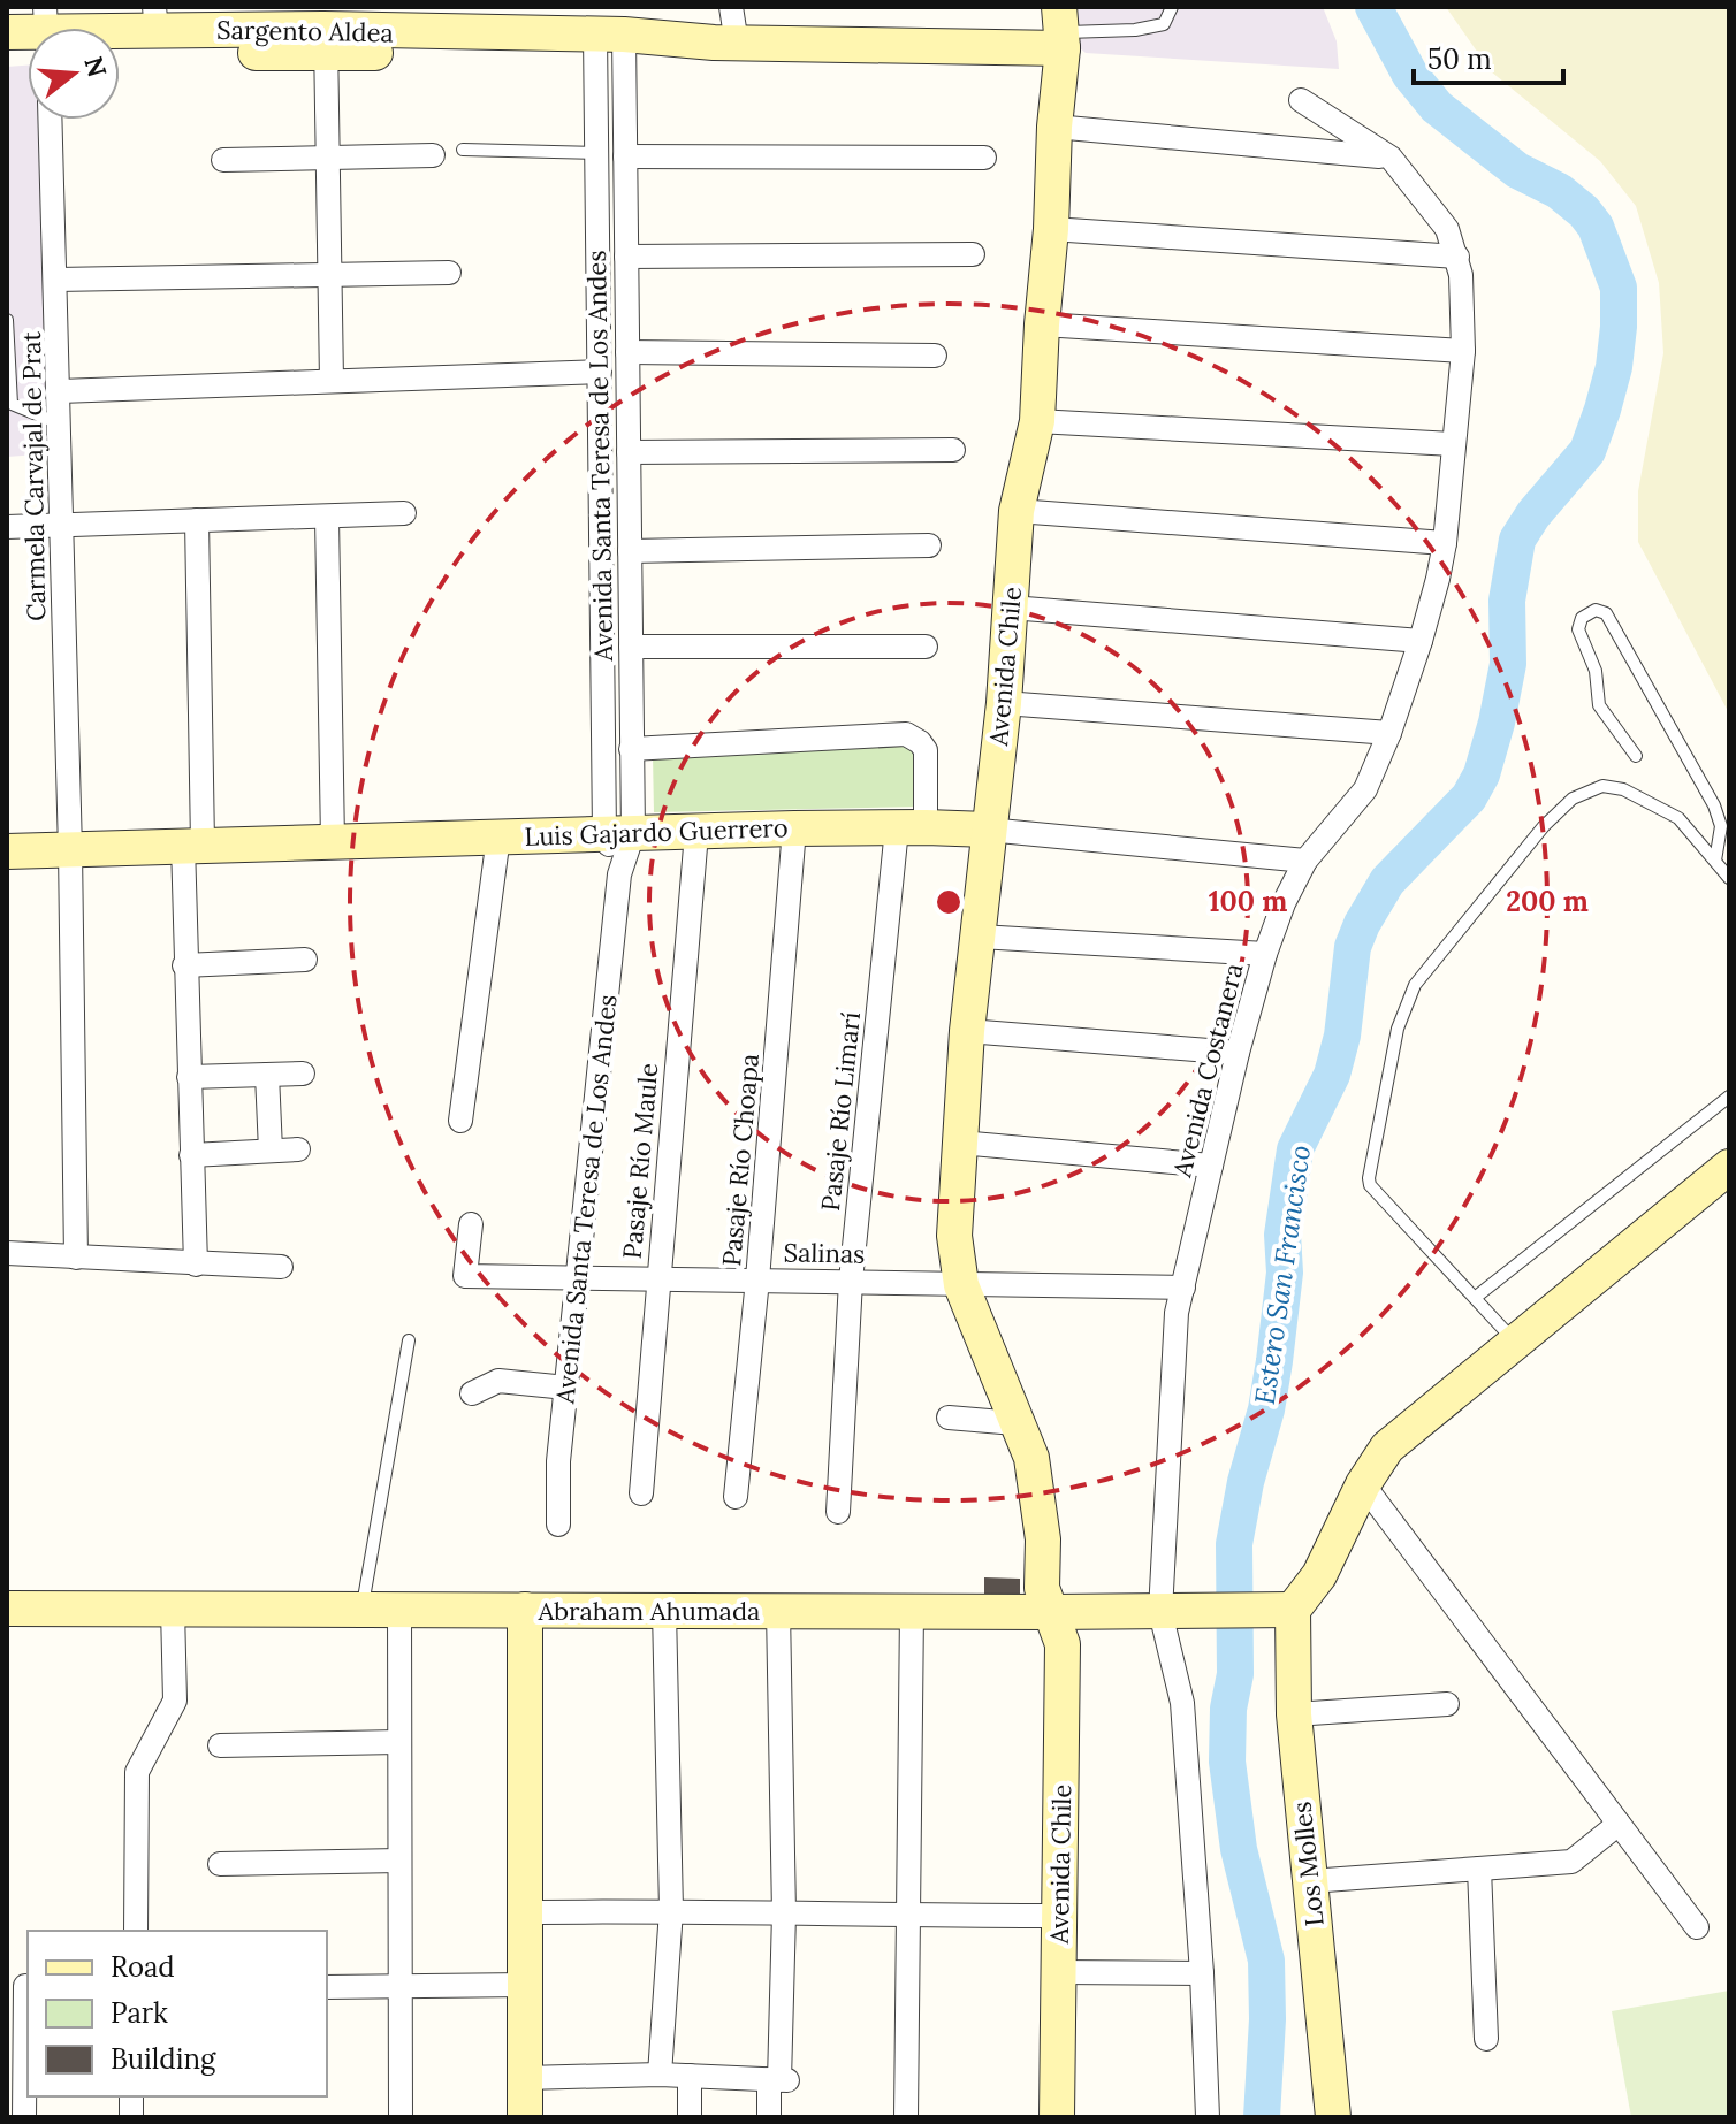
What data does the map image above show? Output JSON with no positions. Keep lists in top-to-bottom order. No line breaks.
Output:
{"streets":{"street":["Sargento Aldea","Avenida Santa Teresa de Los Andes","Carmela Carvajal de Prat","Avenida Chile","Luis Gajardo Guerrero","Avenida Costanera","Pasaje Río Limarí","Pasaje Río Choapa","Pasaje Río Maule","Salinas","Abraham Ahumada","Los Molles"]},"crossings":[["Sargento Aldea","Avenida Santa Teresa de Los Andes"],["Sargento Aldea","Avenida Chile"],["Avenida Santa Teresa de Los Andes","Luis Gajardo Guerrero"],["Avenida Santa Teresa de Los Andes","Pasaje Río Limarí"],["Avenida Santa Teresa de Los Andes","Salinas"],["Carmela Carvajal de Prat","Luis Gajardo Guerrero"],["Avenida Chile","Luis Gajardo Guerrero"],["Avenida Chile","Salinas"],["Avenida Chile","Abraham Ahumada"],["Luis Gajardo Guerrero","Avenida Costanera"],["Luis Gajardo Guerrero","Pasaje Río Limarí"],["Luis Gajardo Guerrero","Pasaje Río Choapa"],["Luis Gajardo Guerrero","Pasaje Río Maule"],["Avenida Costanera","Salinas"],["Avenida Costanera","Abraham Ahumada"],["Pasaje Río Limarí","Salinas"],["Pasaje Río Choapa","Salinas"],["Pasaje Río Maule","Salinas"],["Abraham Ahumada","Los Molles"]],"water":["Estero San Francisco"],"legend":["Road","Park","Building"],"scale_bar":"50 m","north":"right","rings":["100 m","200 m"]}
